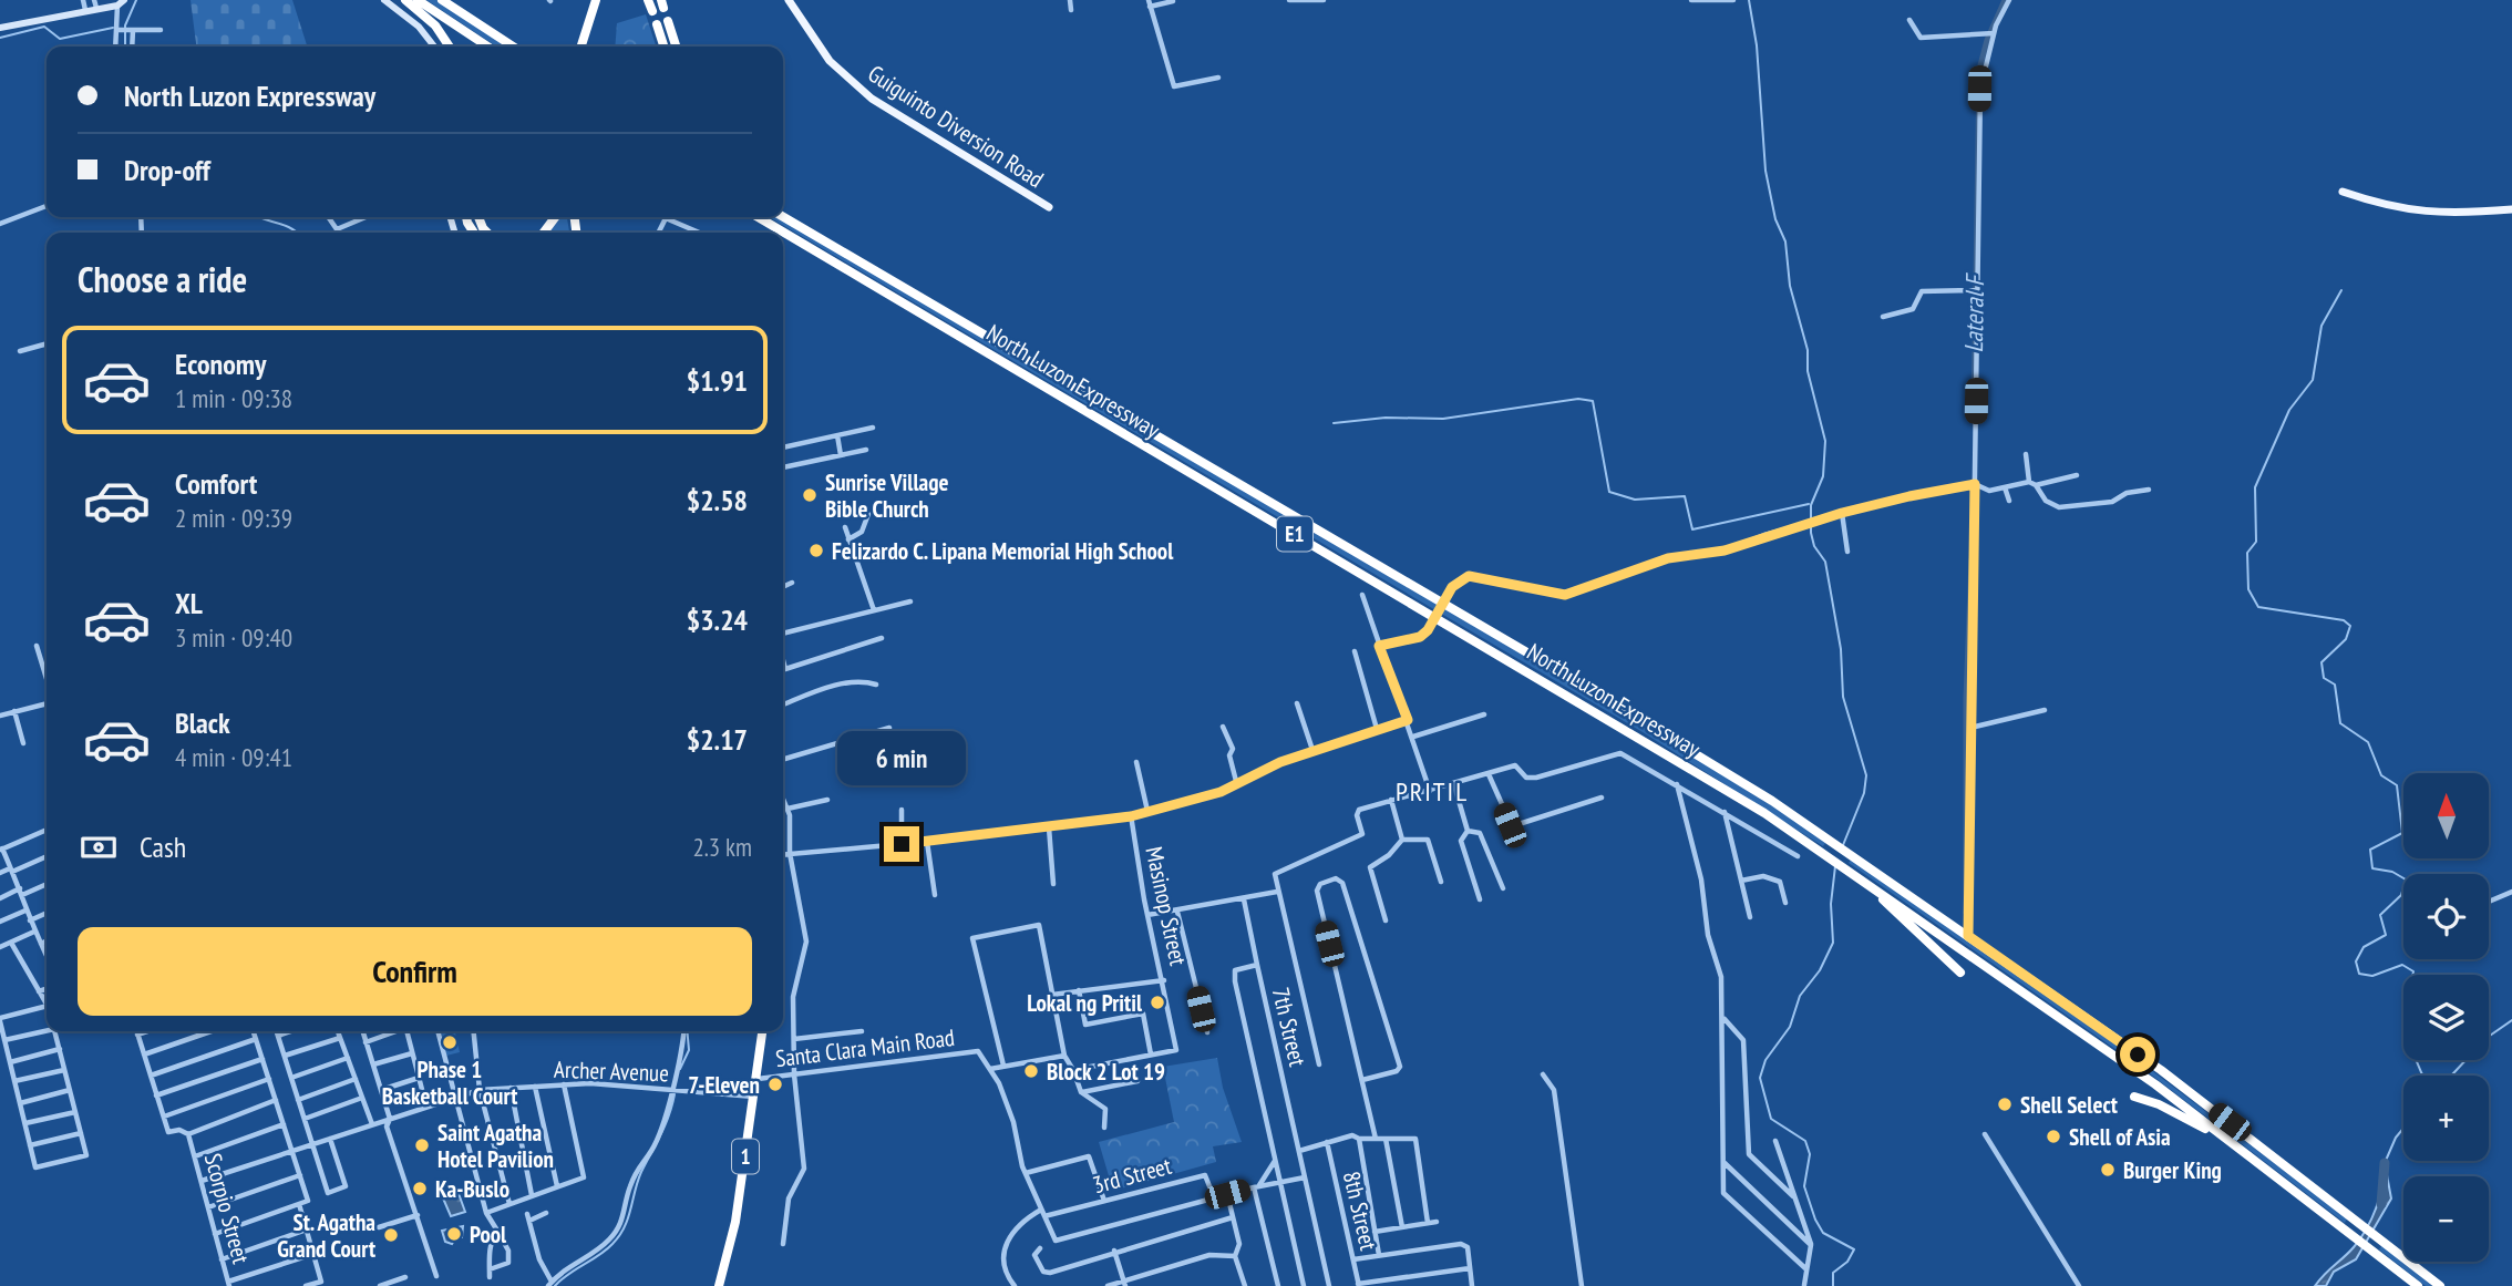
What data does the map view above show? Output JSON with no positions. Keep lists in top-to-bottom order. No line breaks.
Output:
{"streets":{"highway":["North Luzon Expressway","E1","1"],"main road":["Guiguinto Diversion Road"],"street":["Masinop Street","7th Street","Santa Clara Main Road","Archer Avenue","3rd Street","Scorpio Street","8th Street"]},"crossings":[["Santa Clara Main Road","1"],["Archer Avenue","1"],["Archer Avenue","Scorpio Street"]],"districts":["PRITIL"],"water":["Lateral F"],"places":["Sunrise Village Bible Church","Felizardo C. Lipana Memorial High School","Lokal ng Pritil","Phase 1 Basketball Court","Block 2 Lot 19","7-Eleven","Shell Select","Shell of Asia","Saint Agatha Hotel Pavilion","Burger King","Ka-Buslo","Pool","St. Agatha Grand Court"],"north":"top","page":{"banner":["North Luzon Expressway","Drop-off"],"heading":"Choose a ride","list":[{"name":"Economy","note":"1 min · 09:38","value":"$1.91"},{"name":"Comfort","note":"2 min · 09:39","value":"$2.58"},{"name":"XL","note":"3 min · 09:40","value":"$3.24"},{"name":"Black","note":"4 min · 09:41","value":"$2.17"}],"bubble":"6 min","map_buttons":["+","−"],"pay":["Cash","2.3 km"],"buttons":"Confirm"}}
